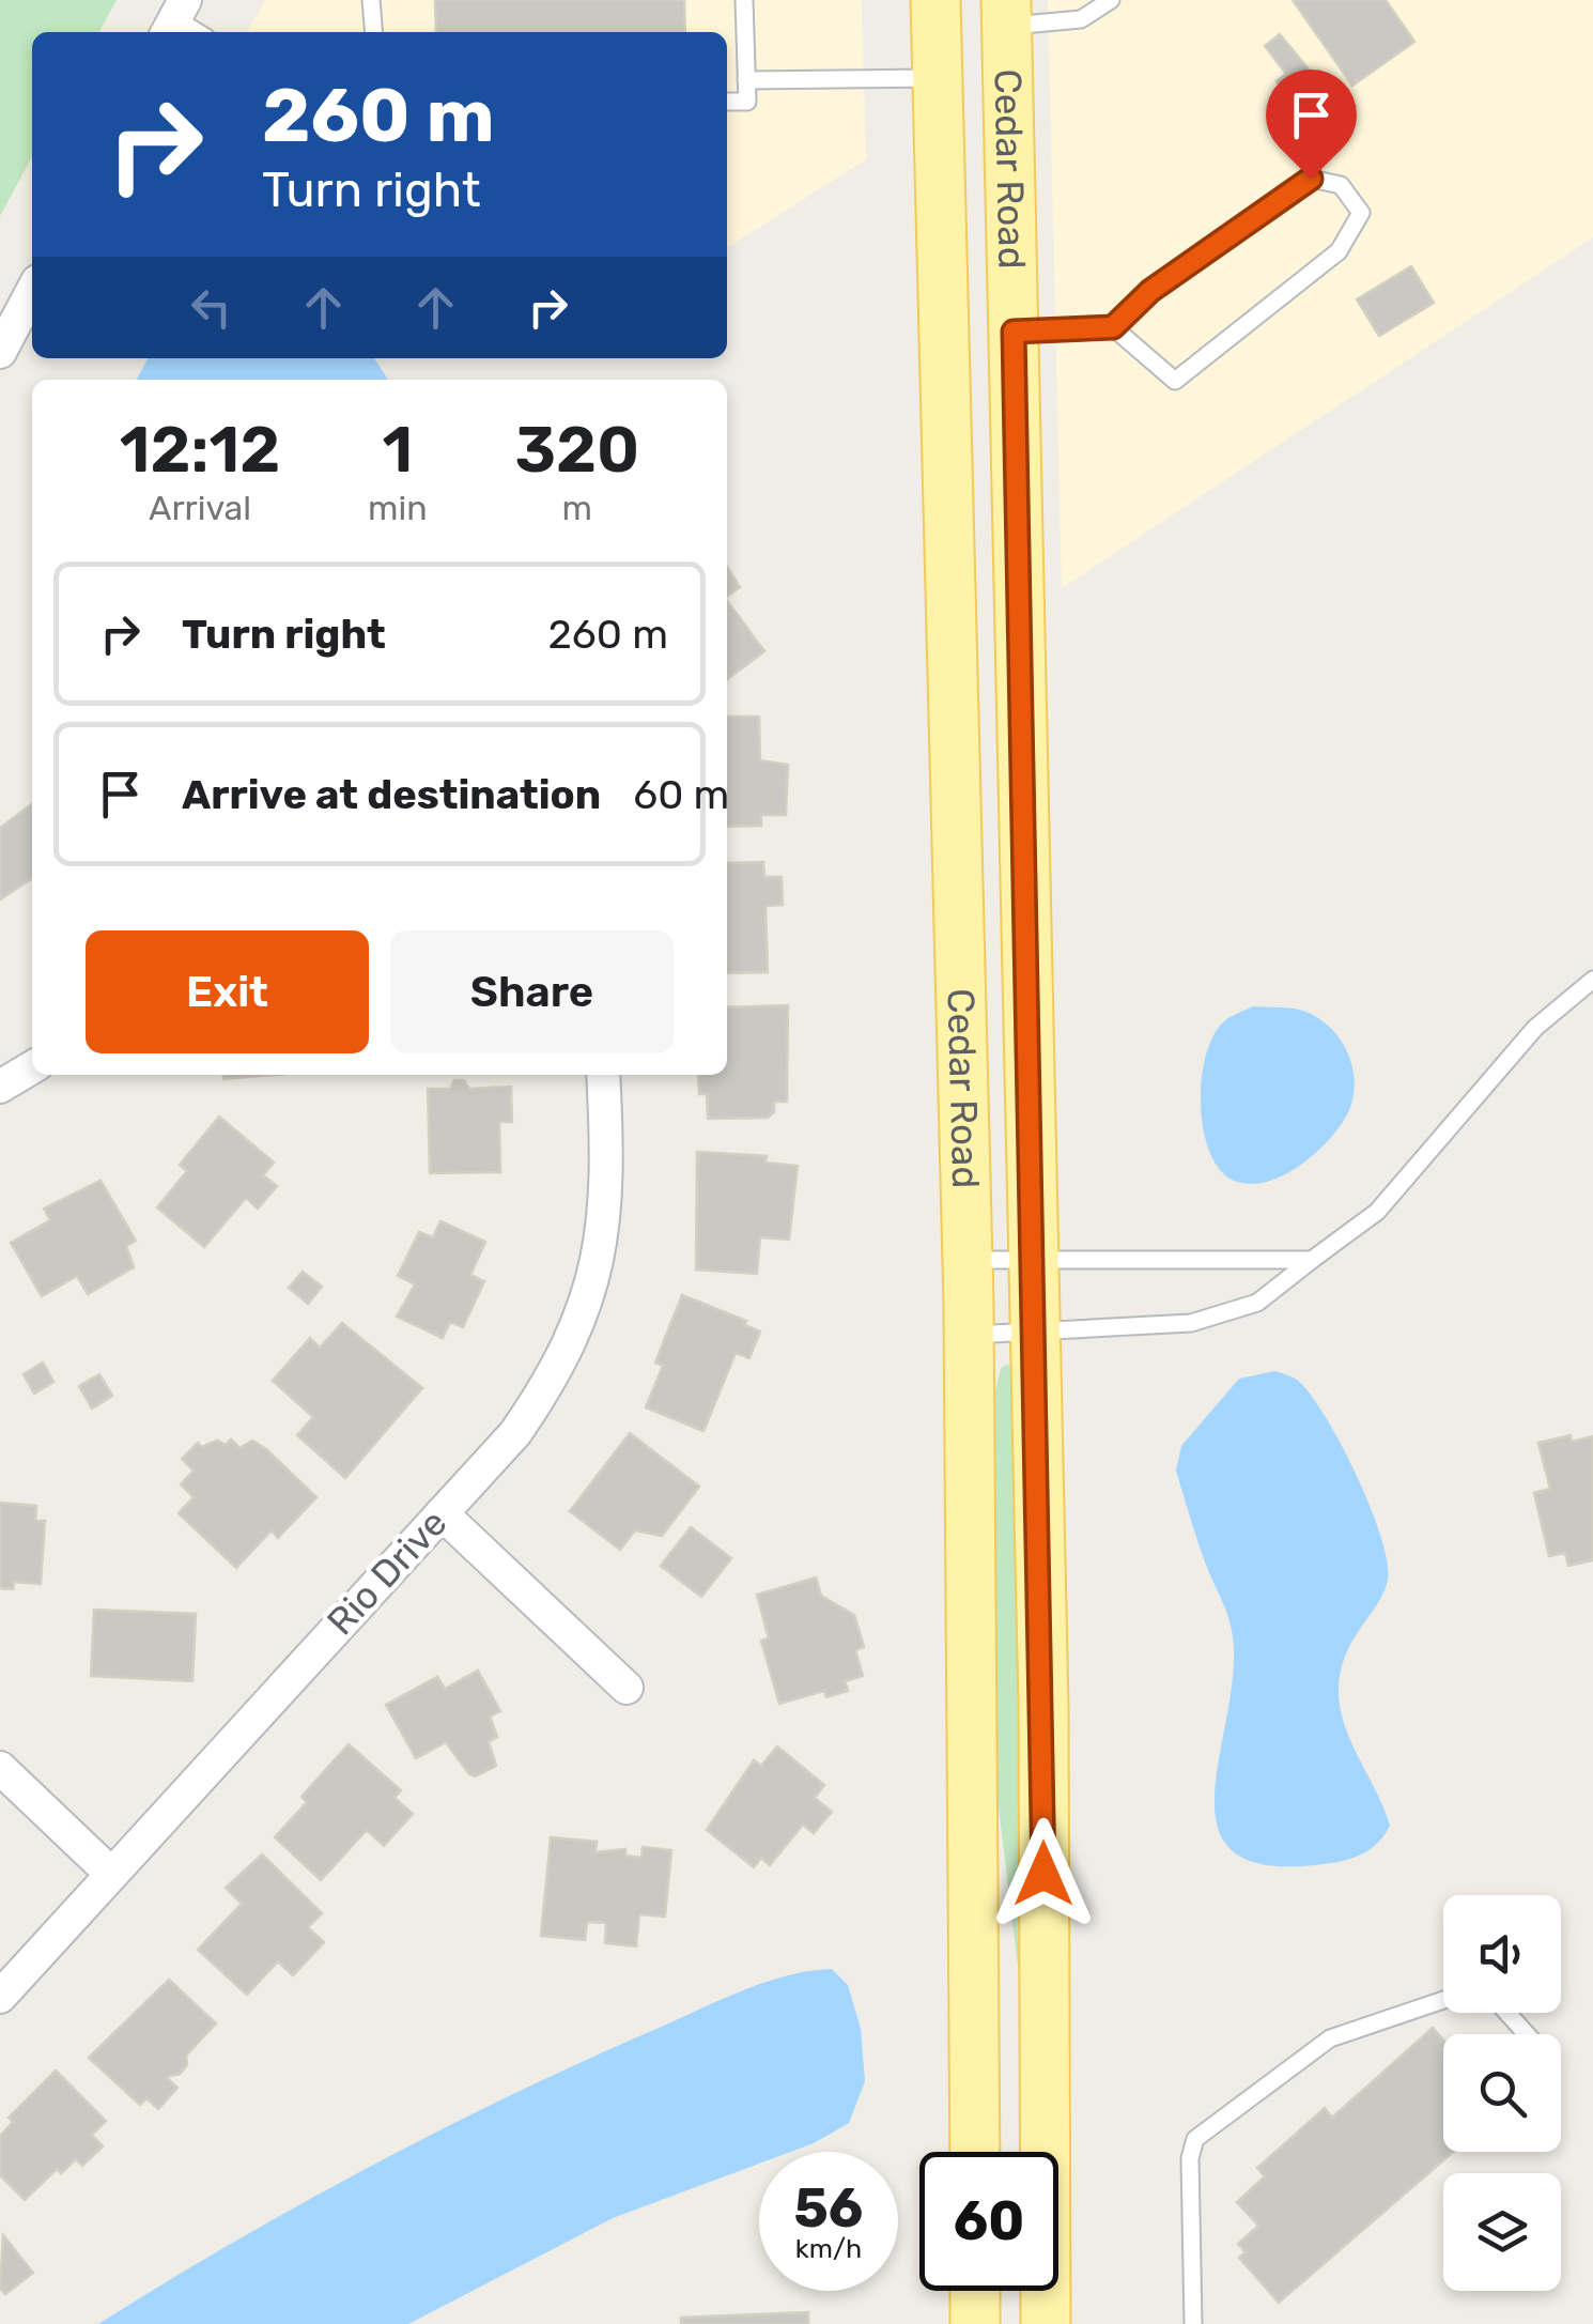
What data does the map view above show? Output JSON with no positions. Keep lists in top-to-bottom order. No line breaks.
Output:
{"streets":{"main road":["Cedar Road"],"street":["Rio Drive"]},"page":{"turn":["260 m","Turn right"],"eta":["12:12","Arrival","1","min","320","m"],"list":[{"name":"Turn right","value":"260 m"},{"name":"Arrive at destination","value":"60 m"}],"buttons":["Exit","Share"],"speed":"56 km/h","limit":"60"}}
